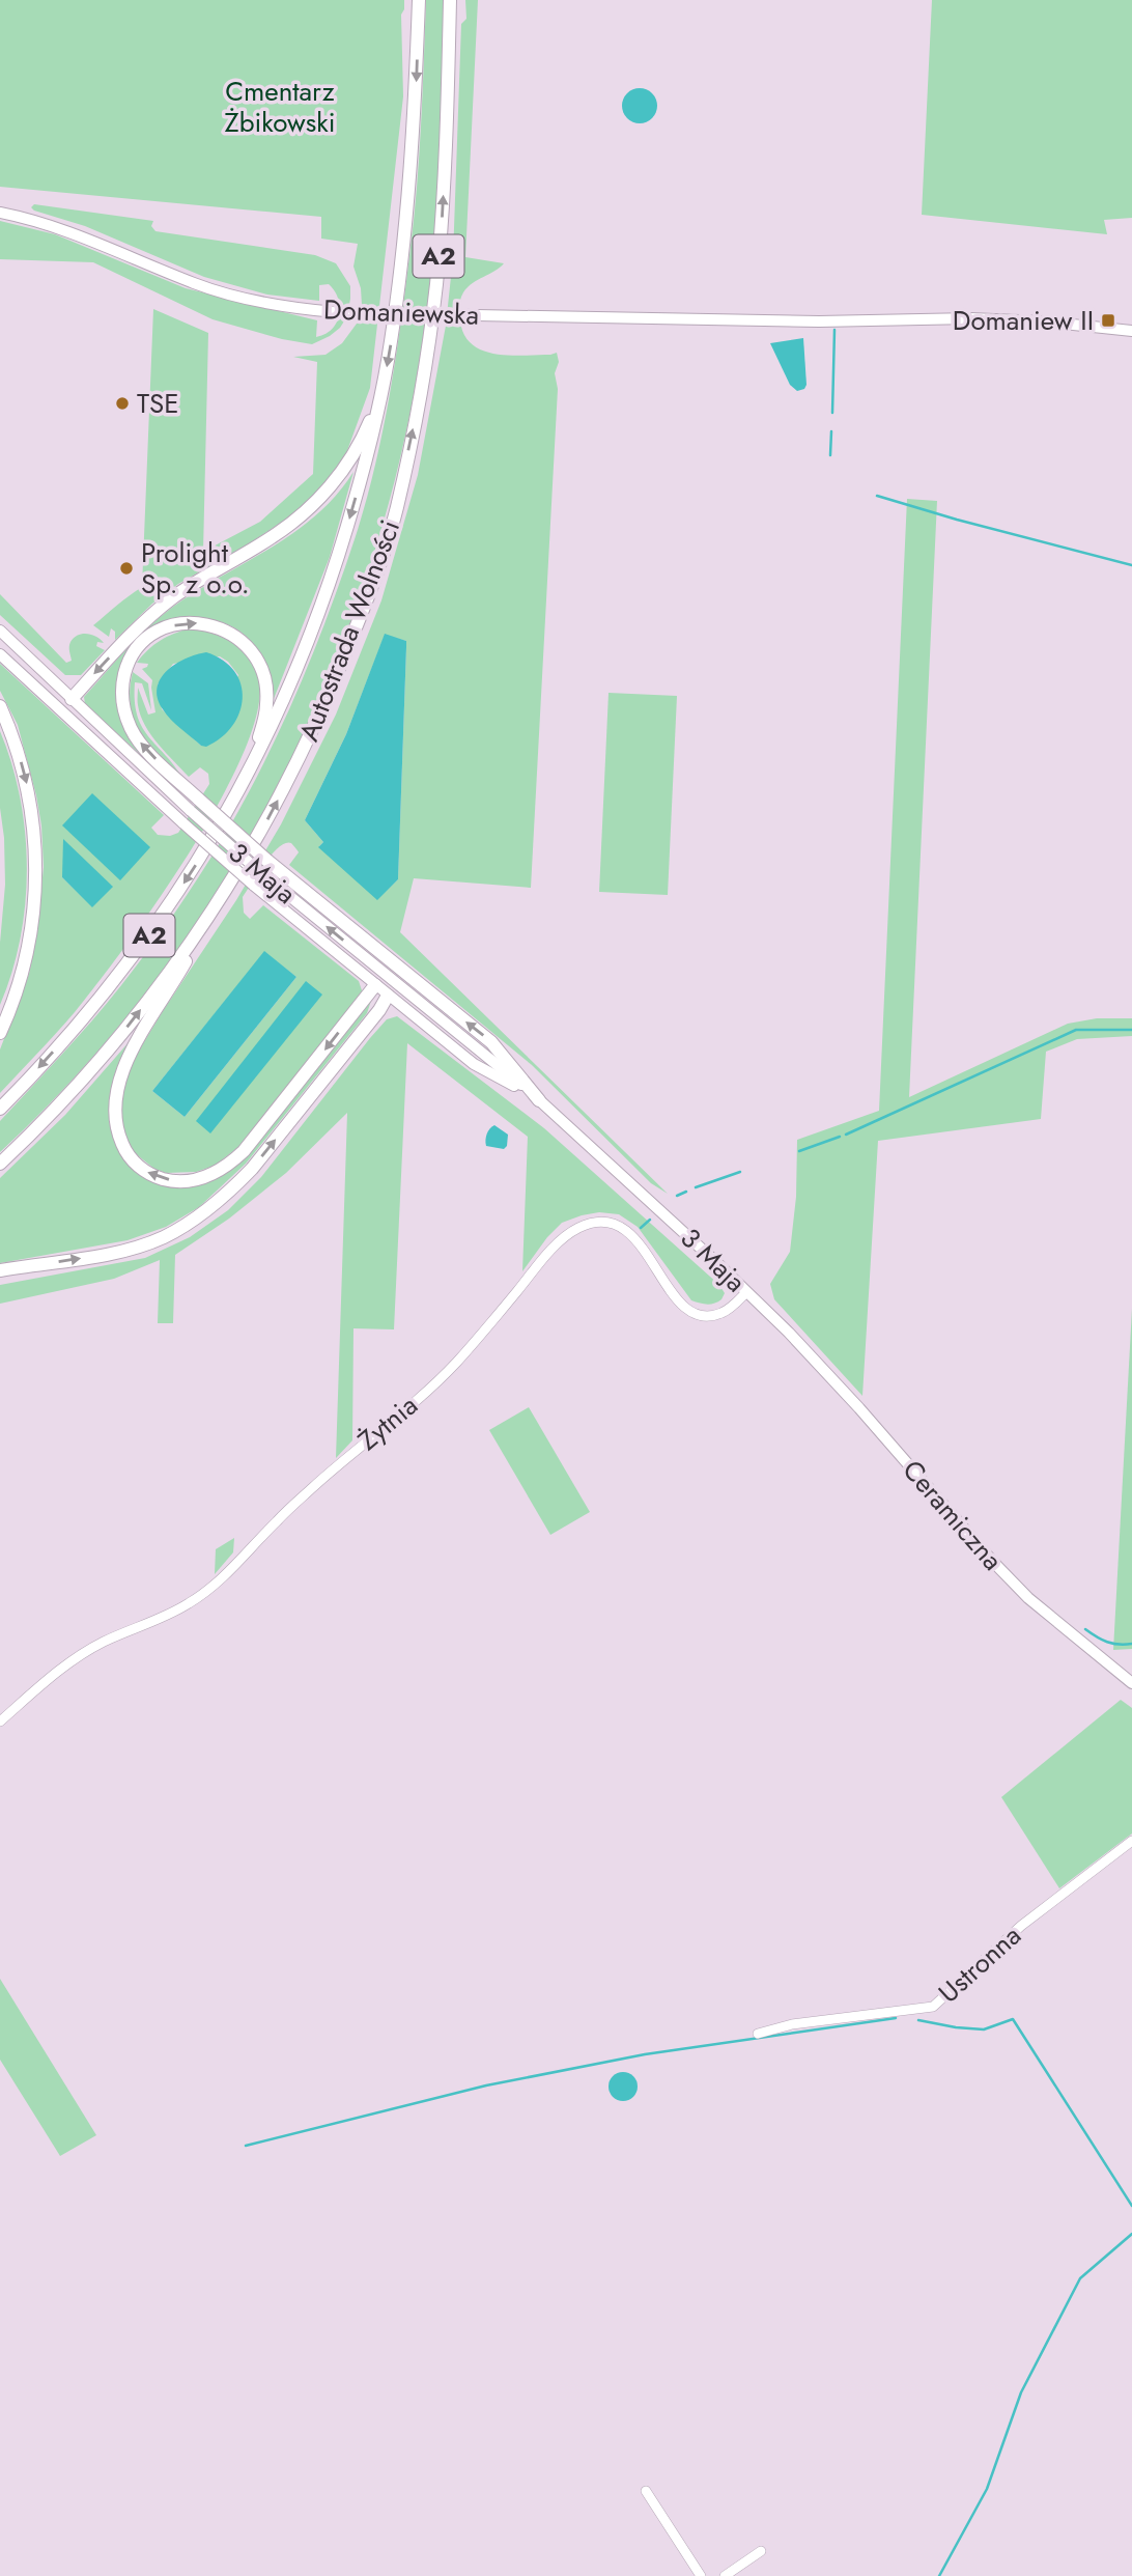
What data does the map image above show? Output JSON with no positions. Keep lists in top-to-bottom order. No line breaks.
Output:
{"streets":{"highway":["A2","Autostrada Wolności"],"main road":["Domaniewska","3 Maja","Ceramiczna"],"street":["Żytnia","Ustronna"]},"crossings":[["3 Maja","Żytnia"],["3 Maja","Ceramiczna"]],"parks":["Cmentarz Żbikowski"],"places":{"transit":["Domaniew II"],"other":["TSE","Prolight Sp. z o.o."]}}
